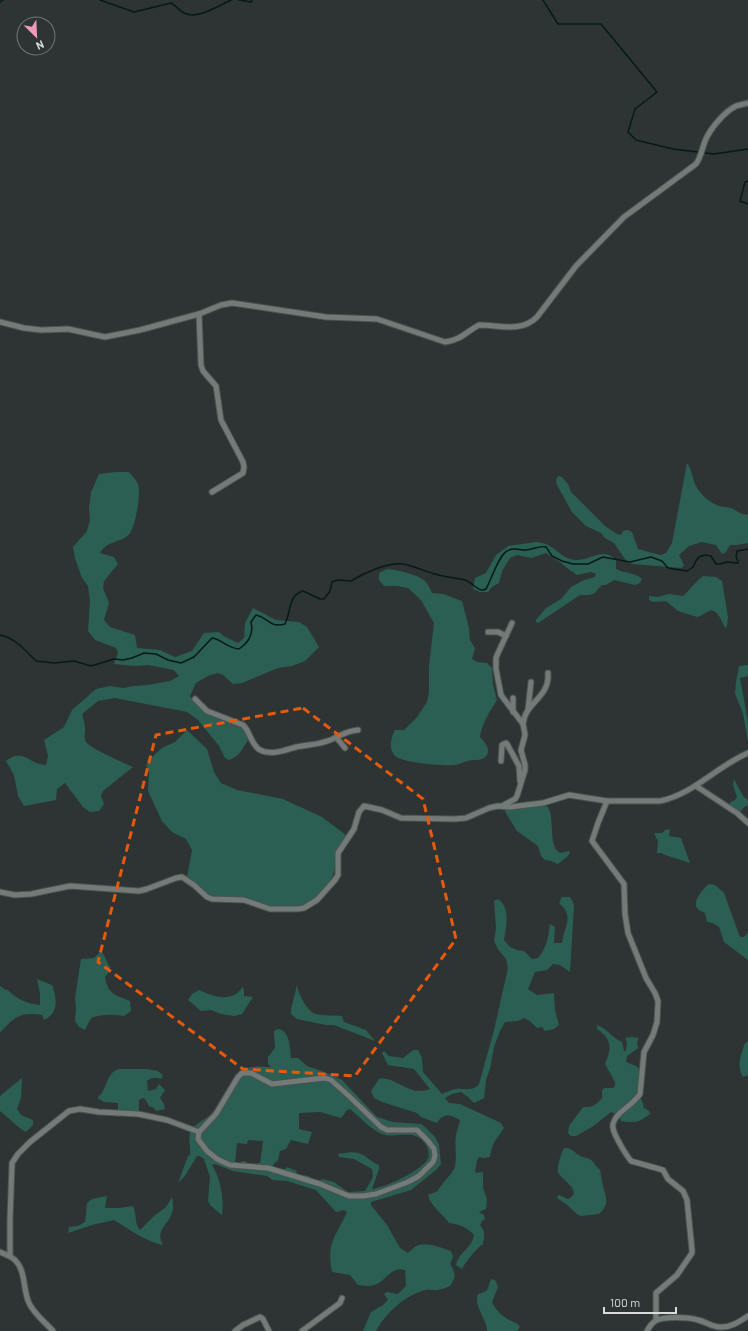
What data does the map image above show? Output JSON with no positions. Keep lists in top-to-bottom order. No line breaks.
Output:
{"scale_bar":"100 m","north":"bottom right"}
